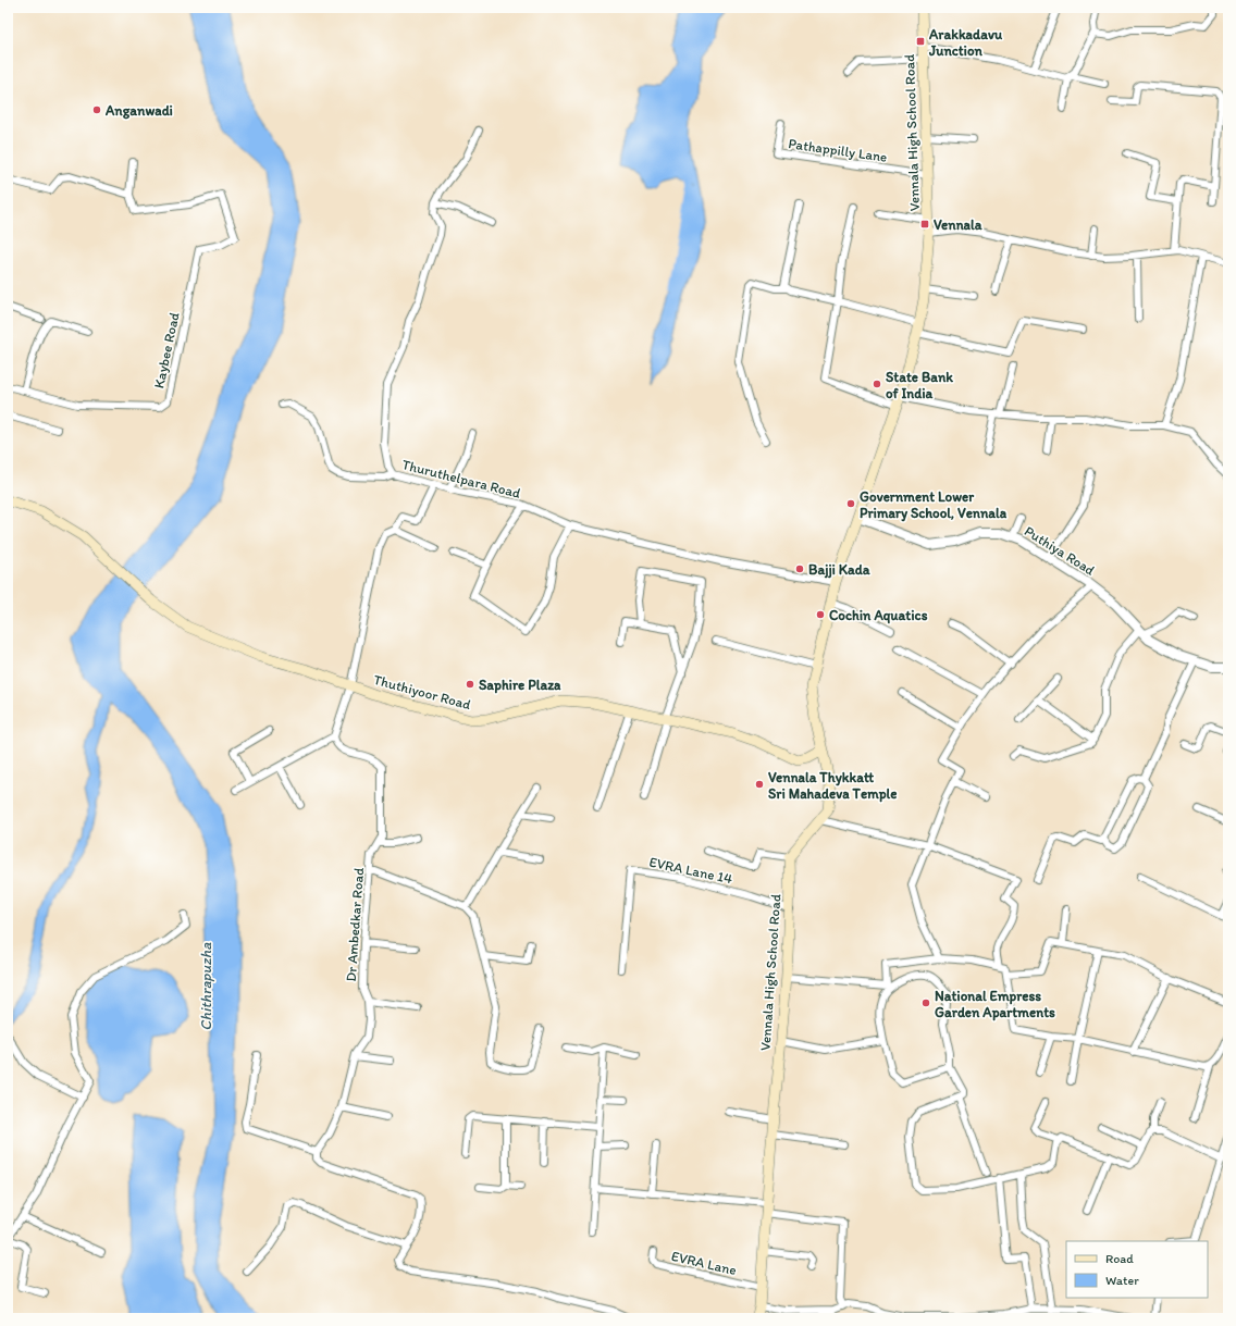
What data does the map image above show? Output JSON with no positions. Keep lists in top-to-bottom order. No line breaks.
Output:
{"streets":{"main road":["Vennala High School Road","Thuthiyoor Road"],"street":["Pathappilly Lane","Kaybee Road","Thuruthelpara Road","Puthiya Road","EVRA Lane 14","Dr Ambedkar Road","EVRA Lane"]},"crossings":[["Vennala High School Road","Pathappilly Lane"],["Vennala High School Road","Thuruthelpara Road"],["Vennala High School Road","Puthiya Road"],["Vennala High School Road","Thuthiyoor Road"],["Vennala High School Road","EVRA Lane 14"],["Vennala High School Road","EVRA Lane"]],"water":["Chithrapuzha"],"places":{"transit":["Arakkadavu Junction","Vennala"],"other":["Anganwadi","State Bank of India","Government Lower Primary School, Vennala","Bajji Kada","Cochin Aquatics","Saphire Plaza","Vennala Thykkatt Sri Mahadeva Temple","National Empress Garden Apartments"]},"legend":["Road","Water"]}
